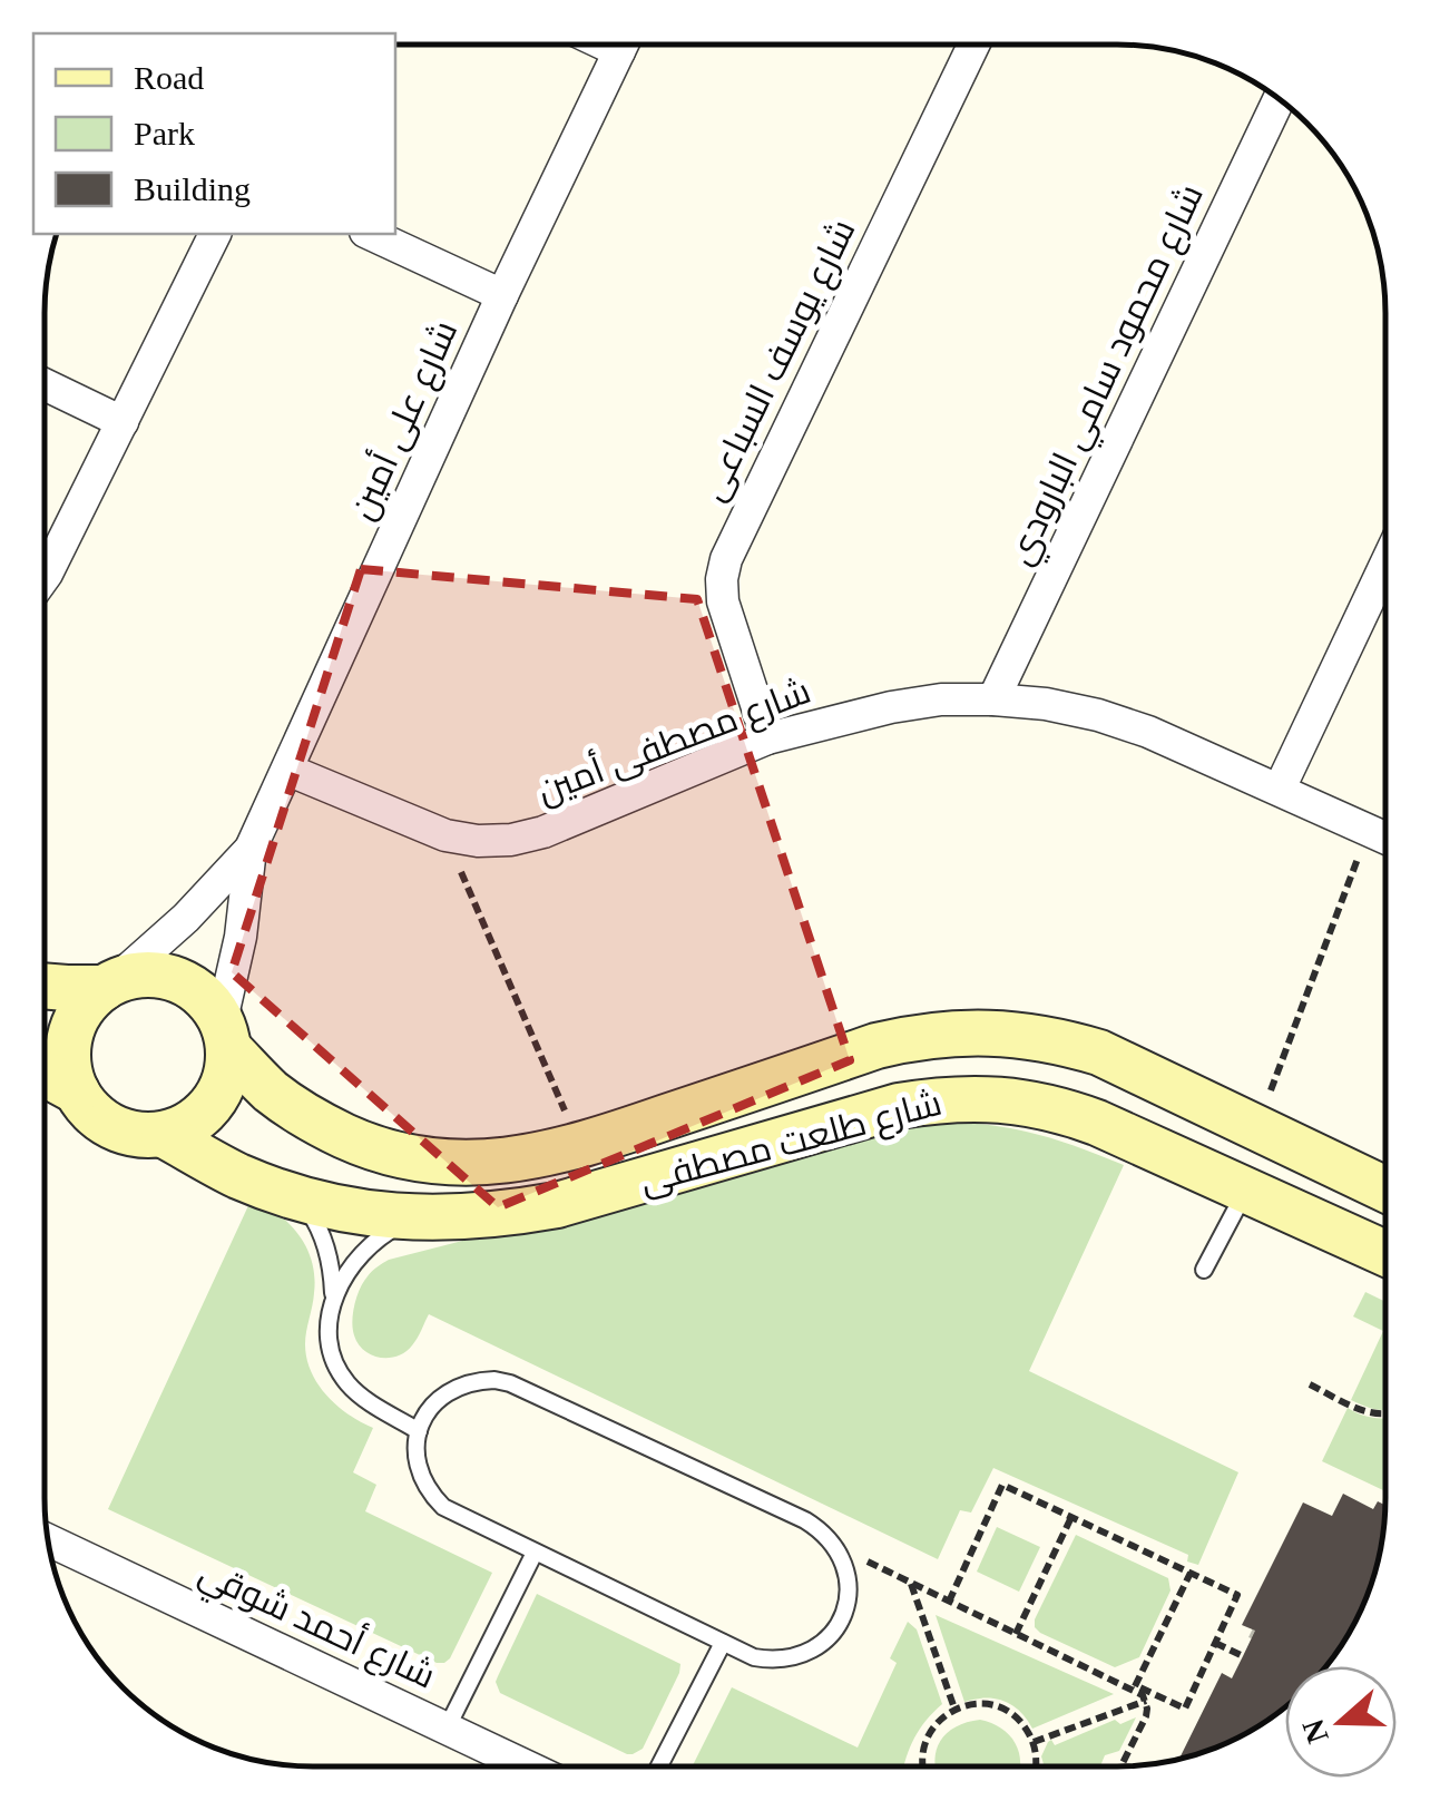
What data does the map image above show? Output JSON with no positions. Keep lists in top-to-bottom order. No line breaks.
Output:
{"streets":{"street":["شارع يوسف السباعى","شارع محمود سامي البارودي","شارع على أمين","شارع مصطفى أمين","شارع طلعت مصطفى","شارع أحمد شوقي"]},"crossings":[["شارع يوسف السباعى","شارع مصطفى أمين"],["شارع محمود سامي البارودي","شارع مصطفى أمين"],["شارع على أمين","شارع مصطفى أمين"],["شارع على أمين","شارع طلعت مصطفى"]],"legend":["Road","Park","Building"],"north":"left"}
